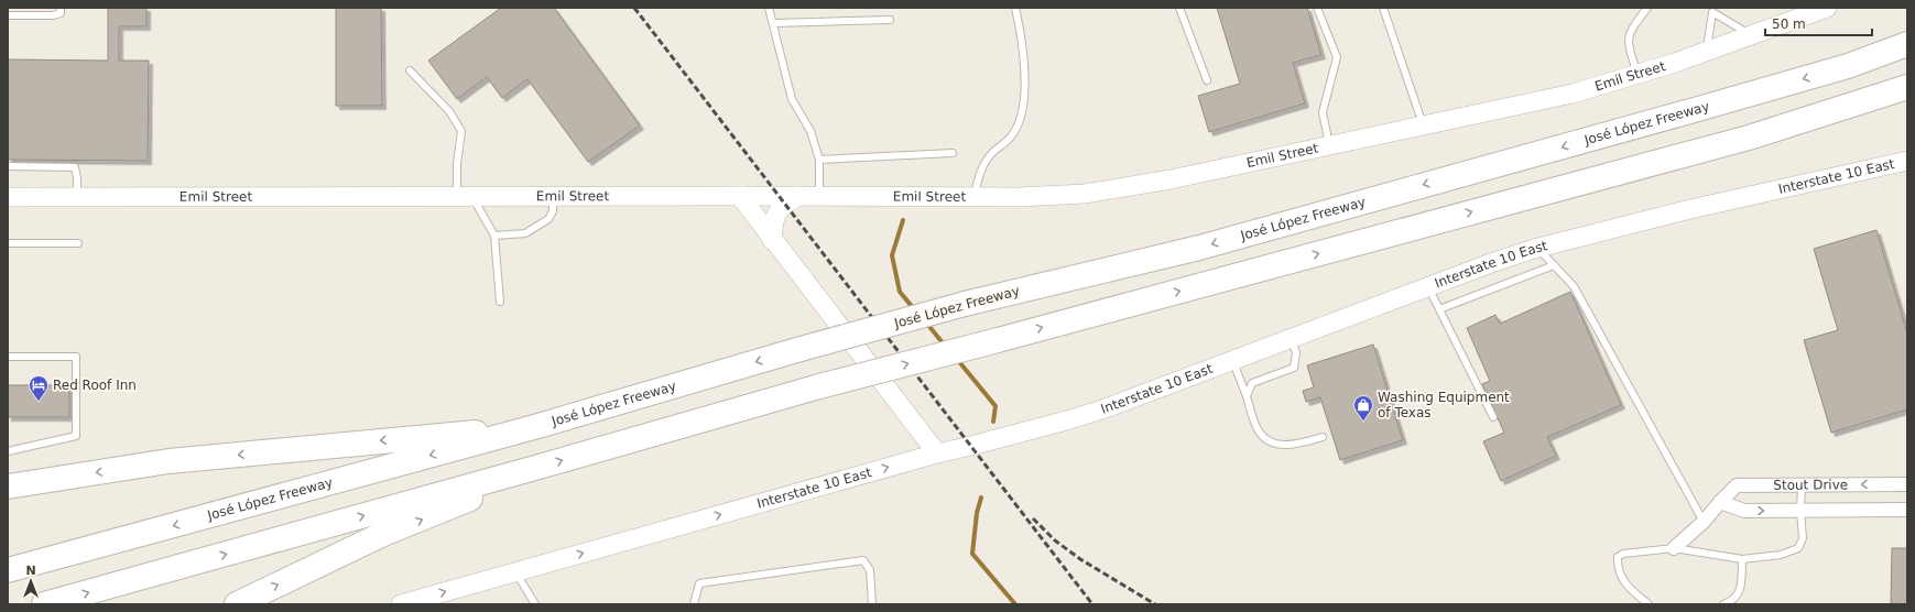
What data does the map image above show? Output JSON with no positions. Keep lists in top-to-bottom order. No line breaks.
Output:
{"streets":{"highway":["José López Freeway"],"main road":["Emil Street","Interstate 10 East"],"street":["Stout Drive"]},"one_way":["Interstate 10 East"],"places":{"hotel":["Red Roof Inn"],"shop":["Washing Equipment of Texas"]},"scale_bar":"50 m","north":"top"}
